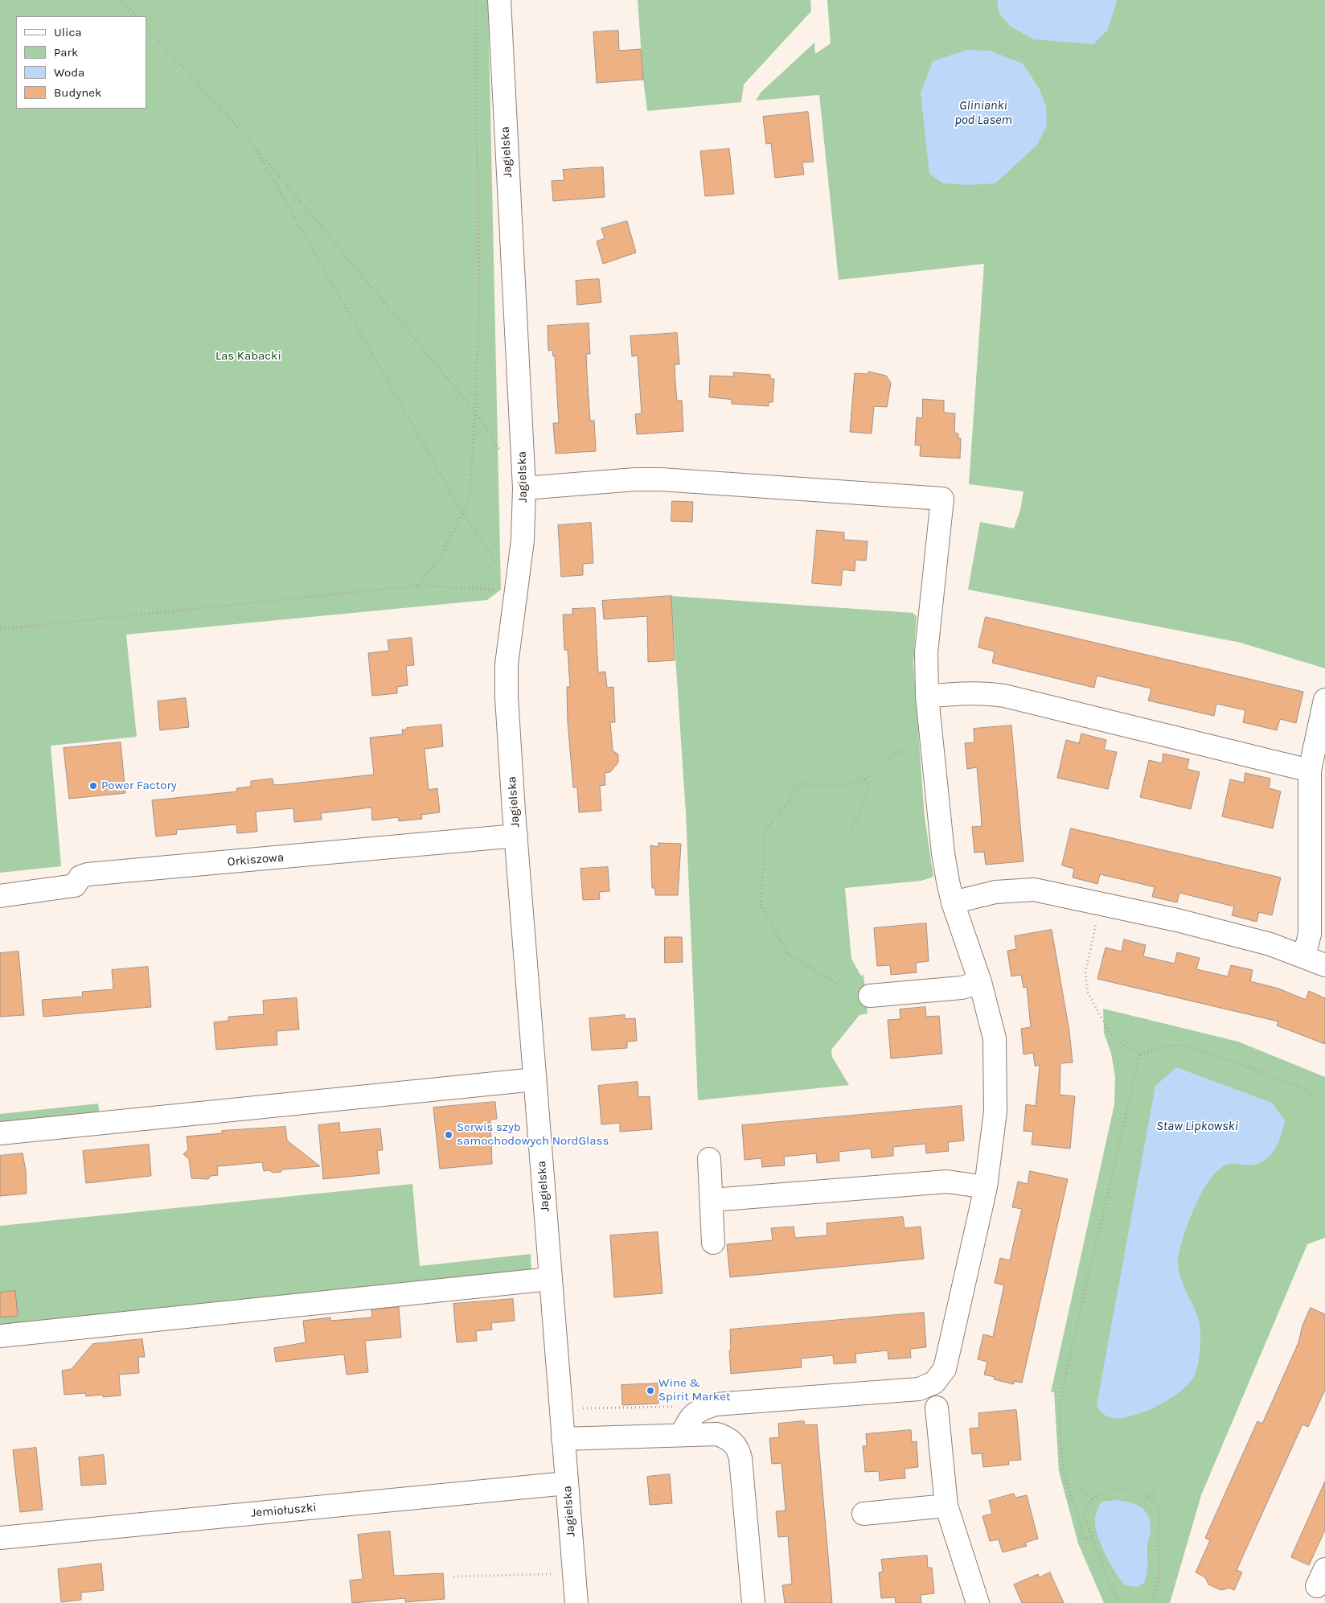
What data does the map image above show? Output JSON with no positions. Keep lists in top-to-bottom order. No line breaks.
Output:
{"streets":{"street":["Jagielska","Orkiszowa","Jemiołuszki"]},"crossings":[["Jagielska","Orkiszowa"],["Jagielska","Jemiołuszki"]],"water":["Glinianki pod Lasem","Staw Lipkowski"],"parks":["Las Kabacki"],"places":["Power Factory","Serwis szyb samochodowych NordGlass","Wine & Spirit Market"],"legend":["Ulica","Park","Woda","Budynek"]}
